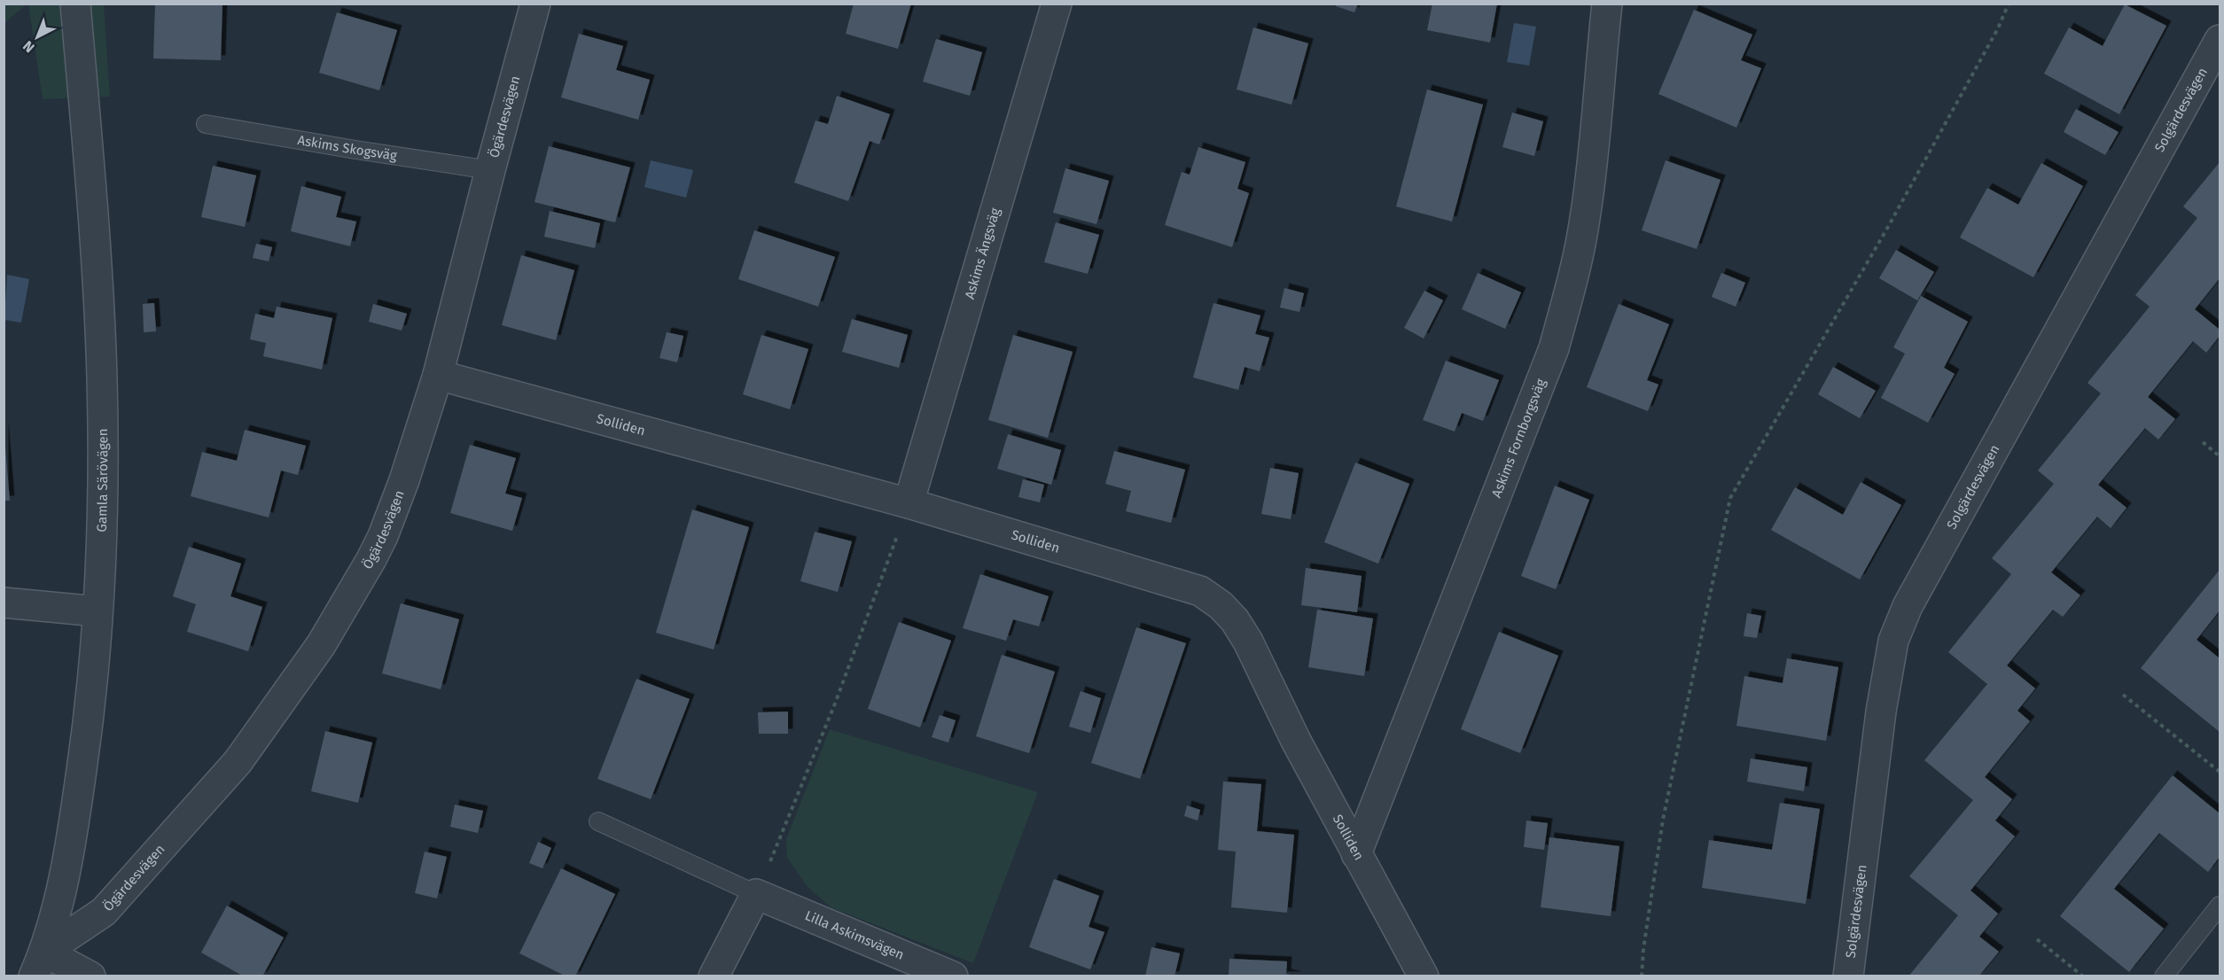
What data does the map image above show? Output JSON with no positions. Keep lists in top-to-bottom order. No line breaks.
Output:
{"streets":{"street":["Solgärdesvägen","Ögärdesvägen","Askims Ängsväg","Solliden","Askims Fornborgsväg","Gamla Särövägen","Lilla Askimsvägen"],"lane":["Askims Skogsväg"]},"crossings":[["Ögärdesvägen","Askims Skogsväg"],["Ögärdesvägen","Solliden"],["Ögärdesvägen","Gamla Särövägen"],["Askims Ängsväg","Solliden"],["Solliden","Askims Fornborgsväg"]],"north":"bottom left"}
